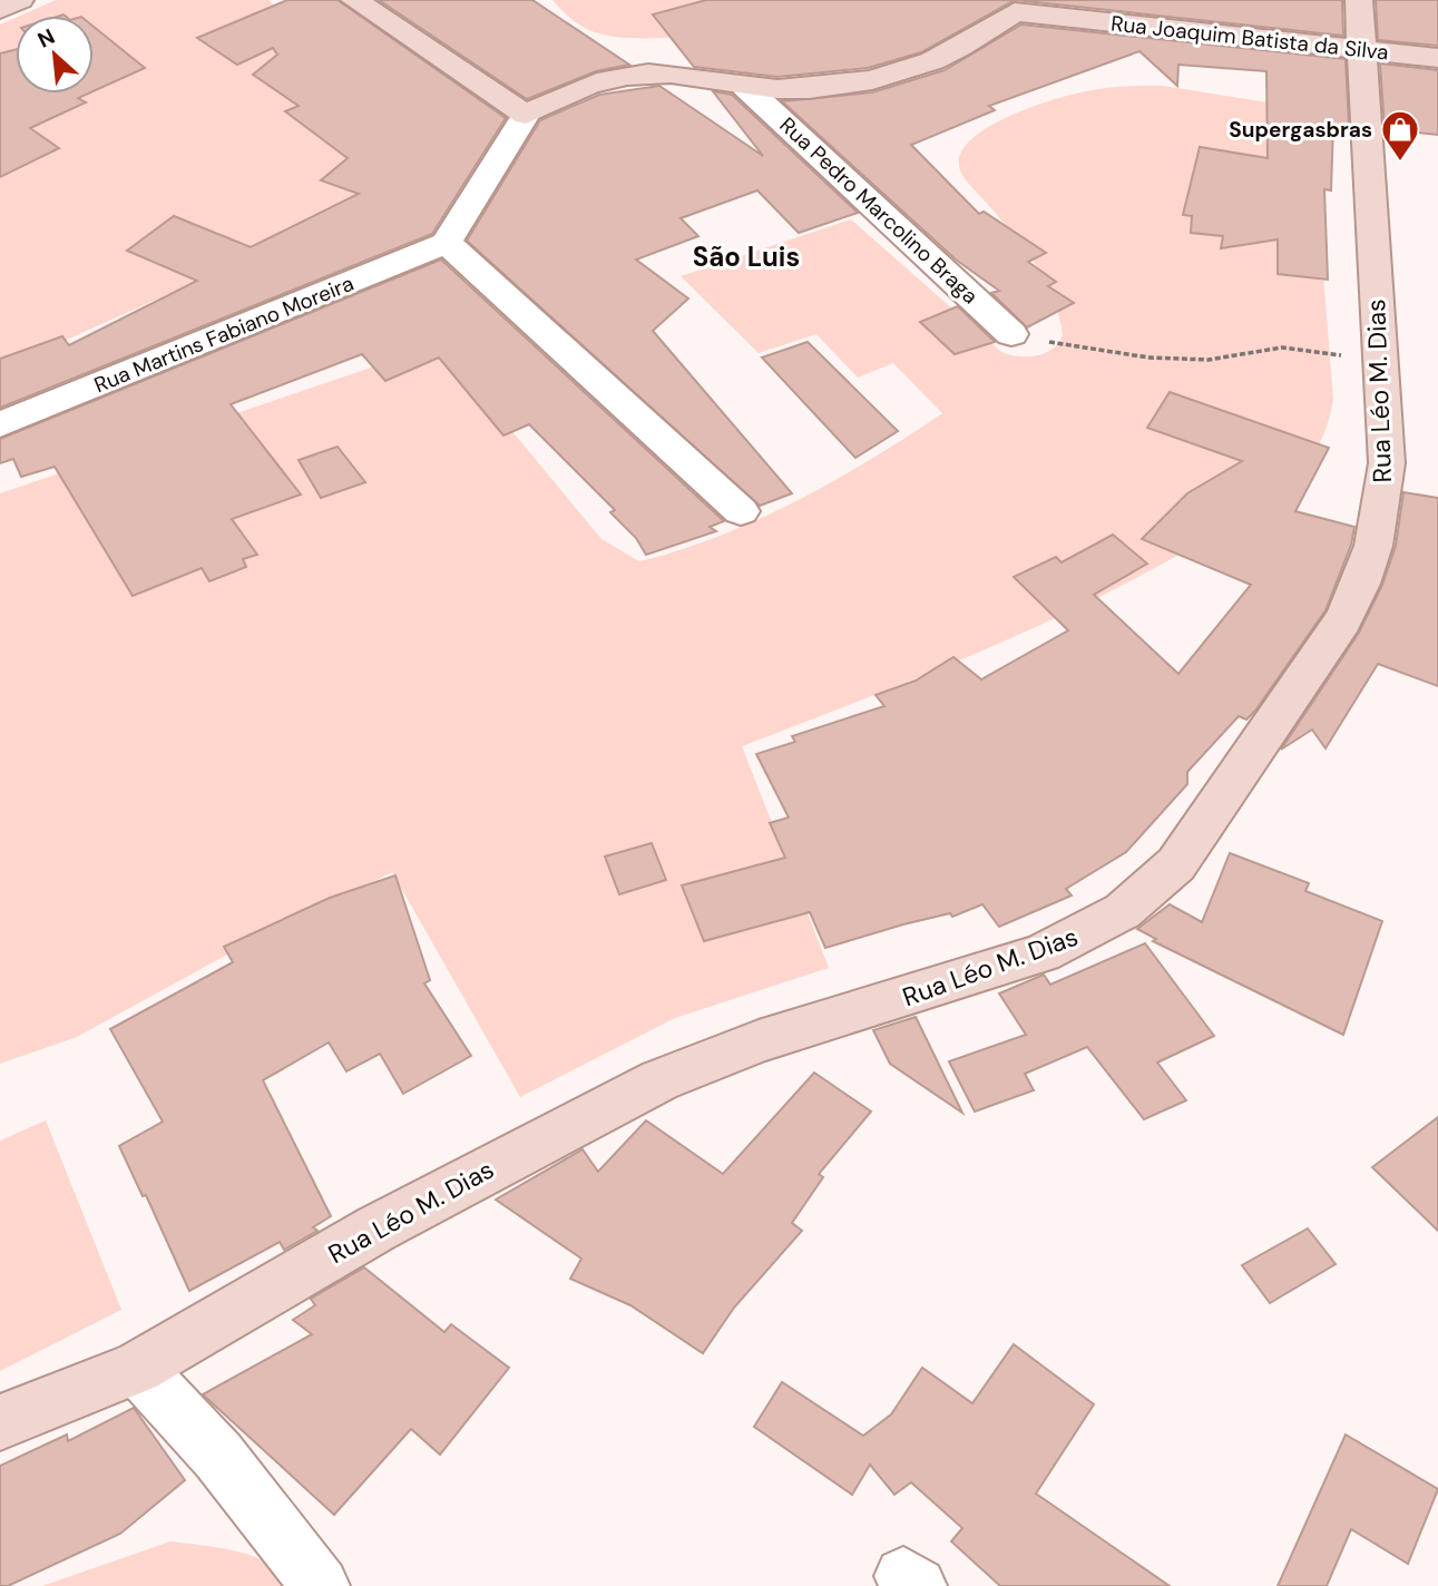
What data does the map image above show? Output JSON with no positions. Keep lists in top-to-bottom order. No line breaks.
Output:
{"streets":{"street":["Rua Joaquim Batista da Silva","Rua Pedro Marcolino Braga","Rua Martins Fabiano Moreira","Rua Léo M. Dias"]},"crossings":[["Rua Joaquim Batista da Silva","Rua Léo M. Dias"]],"districts":["São Luis"],"places":{"shop":["Supergasbras"]},"north":"top left"}
